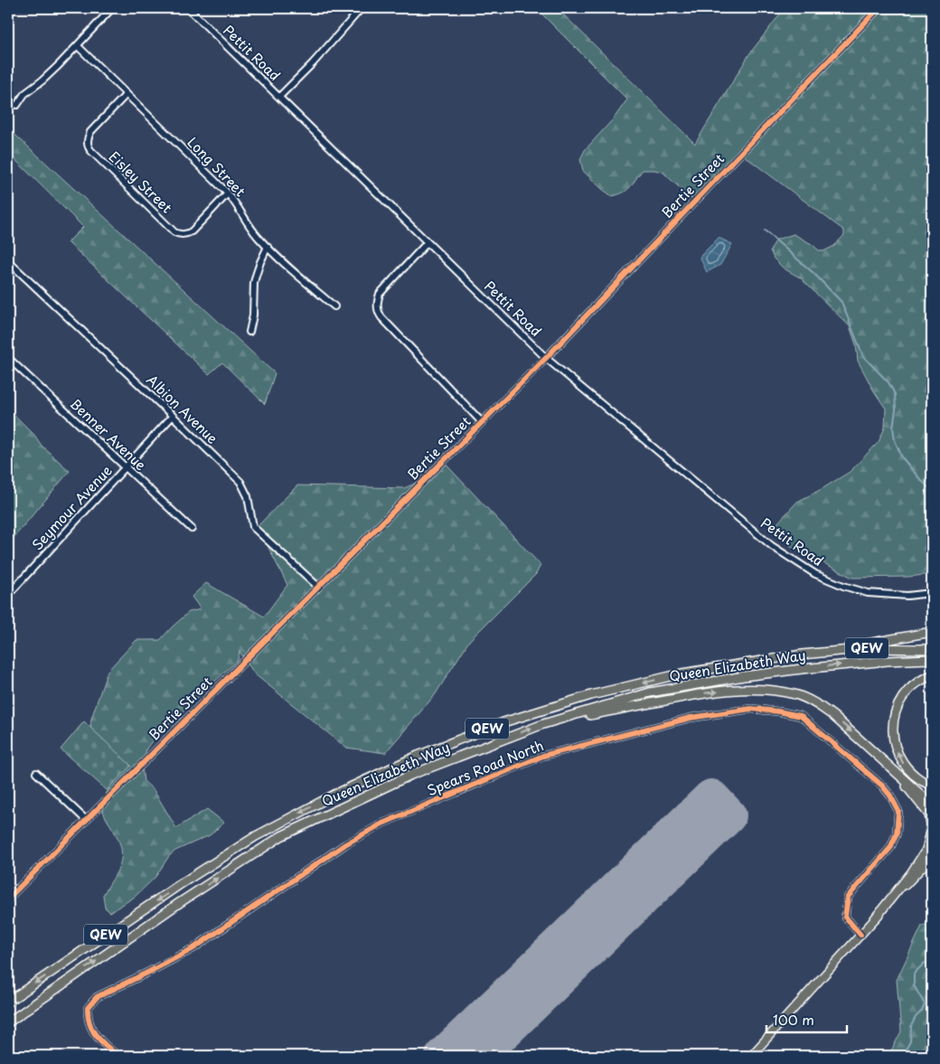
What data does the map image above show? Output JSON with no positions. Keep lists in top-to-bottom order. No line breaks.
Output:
{"streets":{"highway":["QEW","Queen Elizabeth Way"],"street":["Pettit Road","Long Street","Eisley Street","Bertie Street","Albion Avenue","Benner Avenue","Seymour Avenue","Spears Road North"]},"crossings":[["Pettit Road","Bertie Street"],["Long Street","Eisley Street"],["Bertie Street","Albion Avenue"],["Albion Avenue","Seymour Avenue"],["Benner Avenue","Seymour Avenue"]],"scale_bar":"100 m"}
